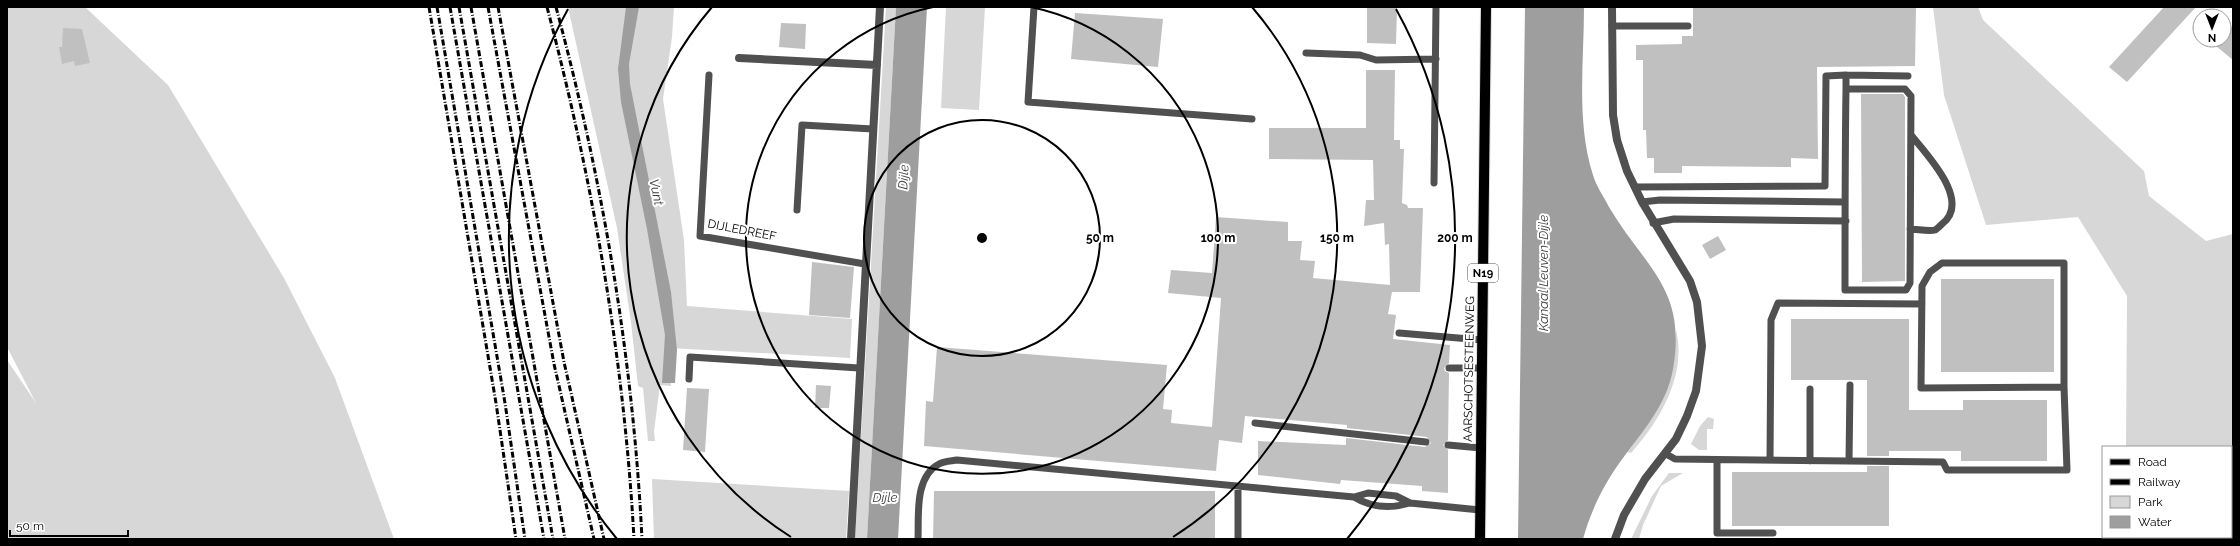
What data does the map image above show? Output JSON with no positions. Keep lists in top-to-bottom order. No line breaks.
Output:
{"streets":{"main road":["N19","AARSCHOTSESTEENWEG"],"lane":["DIJLEDREEF"]},"water":["Dijle","Vunt","Kanaal Leuven-Dijle"],"legend":["Road","Railway","Park","Water"],"scale_bar":"50 m","north":"bottom","rings":["50 m","100 m","150 m","200 m"]}
